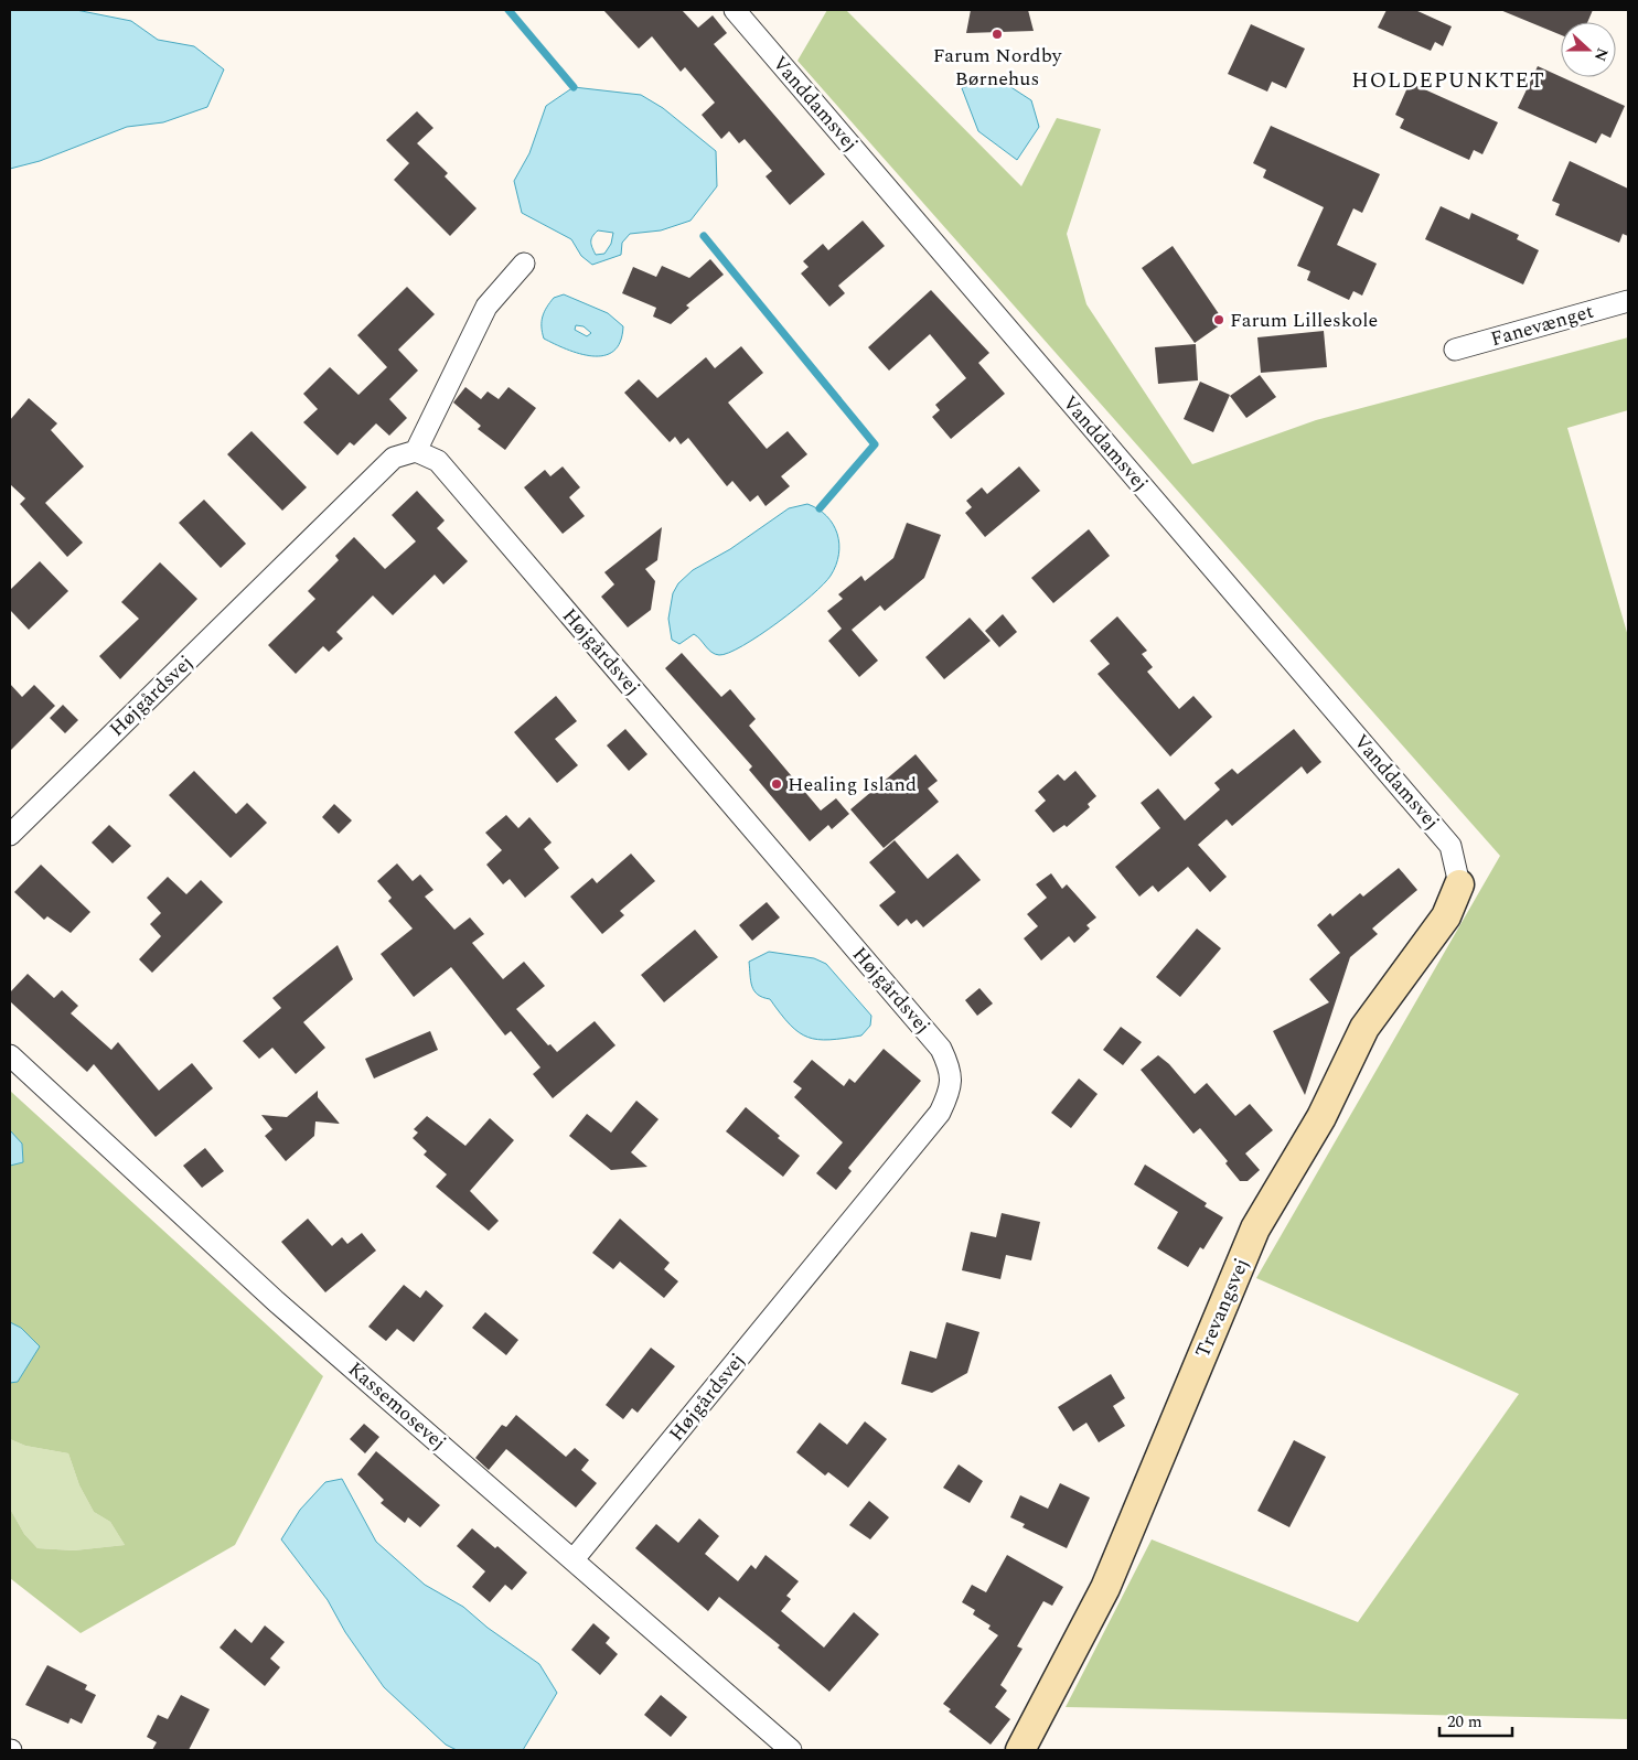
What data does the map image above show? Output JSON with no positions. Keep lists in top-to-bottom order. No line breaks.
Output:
{"streets":{"street":["Vanddamsvej","Fanevænget","Højgårdsvej","Trevangsvej","Kassemosevej"]},"crossings":[["Vanddamsvej","Trevangsvej"],["Højgårdsvej","Kassemosevej"]],"districts":["HOLDEPUNKTET"],"places":["Farum Nordby Børnehus","Farum Lilleskole","Healing Island"],"scale_bar":"20 m","north":"right"}
